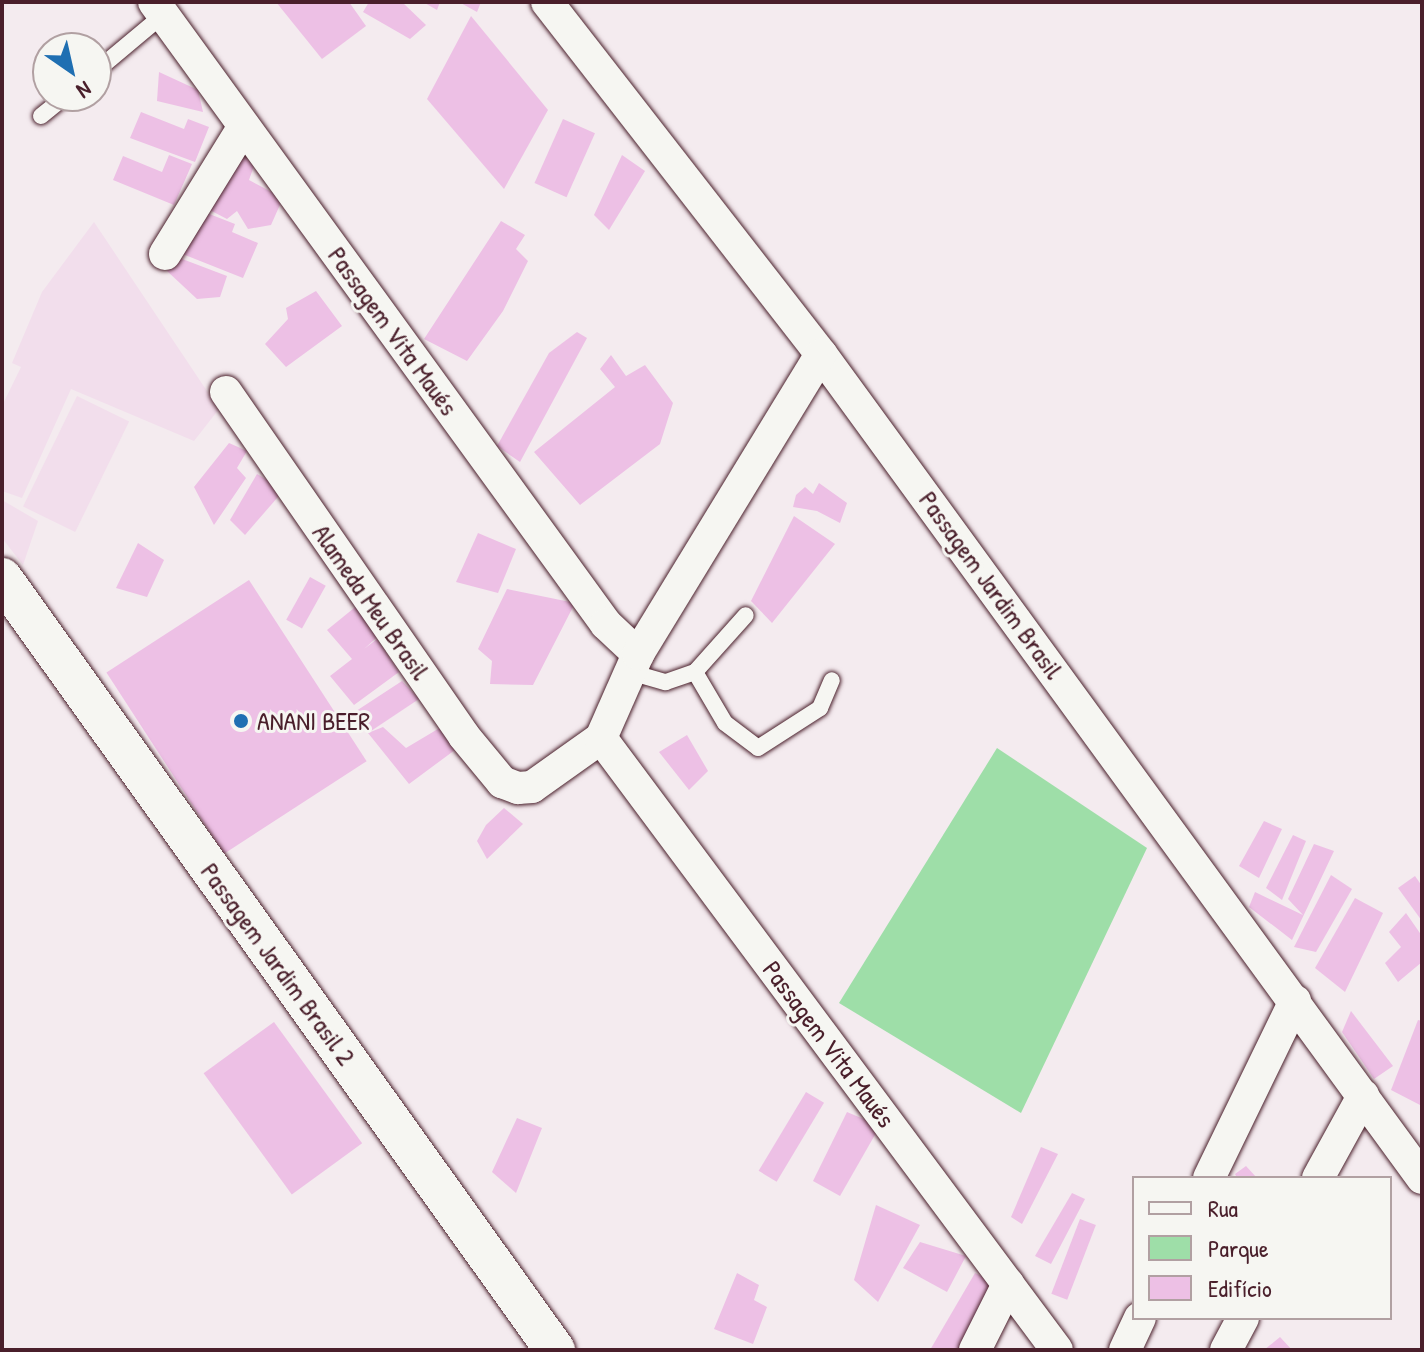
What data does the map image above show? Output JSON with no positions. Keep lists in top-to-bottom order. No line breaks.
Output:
{"streets":{"street":["Passagem Vita Maués","Passagem Jardim Brasil","Alameda Meu Brasil","Passagem Jardim Brasil 2"]},"crossings":[["Passagem Vita Maués","Alameda Meu Brasil"]],"places":["ANANI BEER"],"legend":["Rua","Parque","Edifício"],"north":"bottom right"}
